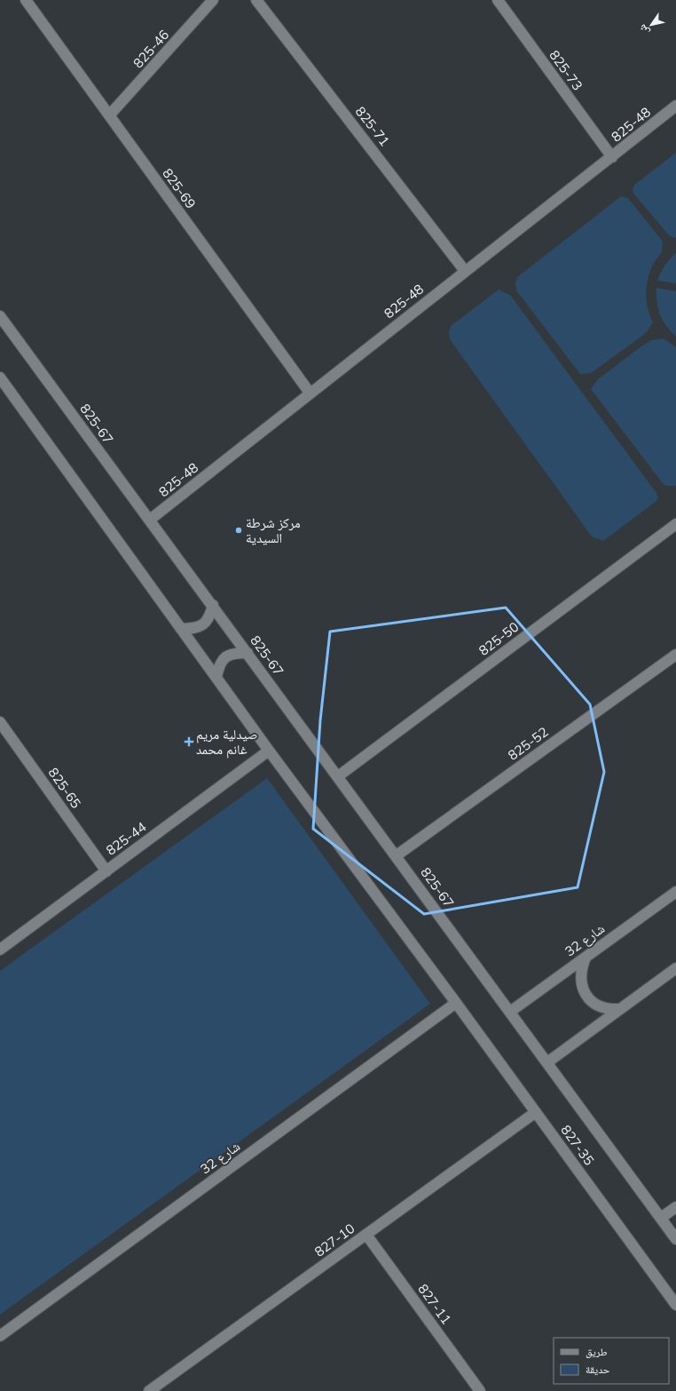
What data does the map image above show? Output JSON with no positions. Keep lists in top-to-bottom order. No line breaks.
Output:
{"streets":{"street":["825-46","825-73","825-48","825-71","825-69","825-67","825-50","825-52","825-65","825-44","شارع 32","827-35","827-10","827-11"]},"crossings":[["825-46","825-69"],["825-73","825-48"],["825-48","825-71"],["825-48","825-69"],["825-48","825-67"],["825-67","825-50"],["825-67","825-52"],["825-67","شارع 32"],["825-67","827-35"],["825-65","825-44"],["شارع 32","827-35"],["827-35","827-10"],["827-10","827-11"]],"places":{"other":["مركز شرطة السيدية"],"health":["صيدلية مريم غانم محمد"]},"legend":["طريق","حديقة"],"north":"bottom left"}
